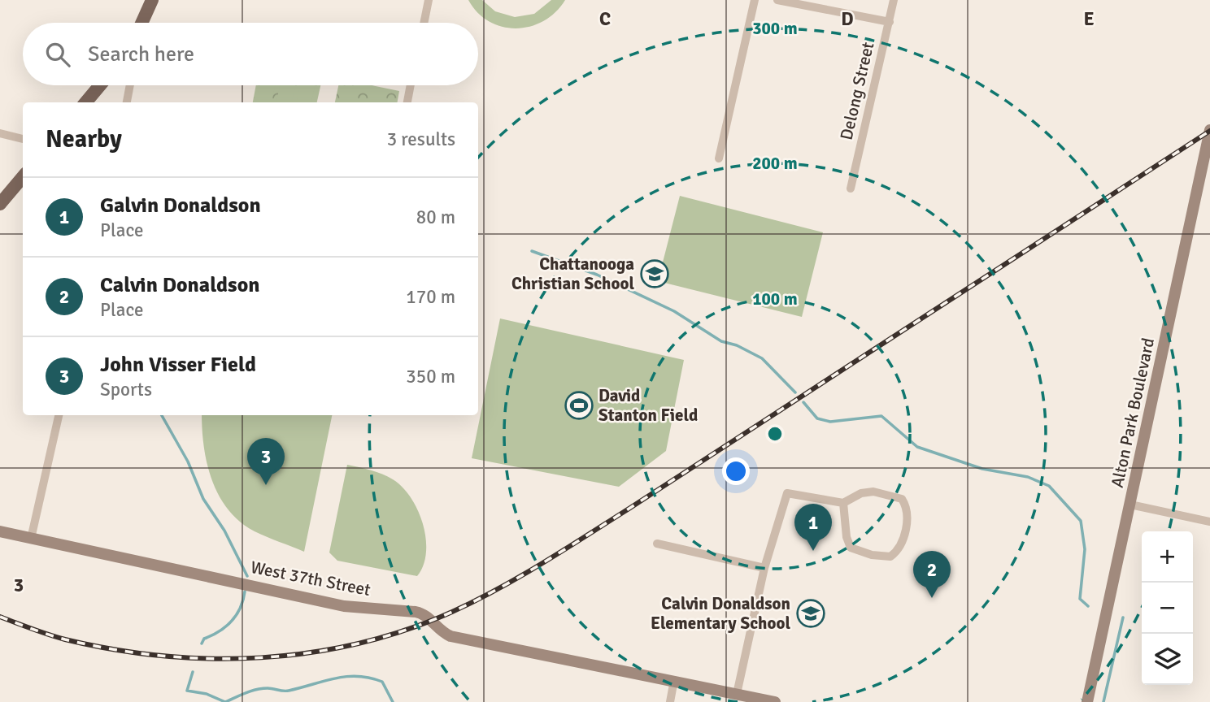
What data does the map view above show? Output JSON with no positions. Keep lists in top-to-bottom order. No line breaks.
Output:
{"streets":{"street":["Delong Street","Alton Park Boulevard","West 37th Street"]},"places":{"school or university":["Chattanooga Christian School","Calvin Donaldson Elementary School"],"sports":["David Stanton Field"]},"page":{"search":"Search here","heading":["Nearby","3 results"],"list":[{"mark":"1","name":"Galvin Donaldson","note":"Place","value":"80 m"},{"mark":"2","name":"Calvin Donaldson","note":"Place","value":"170 m"},{"mark":"3","name":"John Visser Field","note":"Sports","value":"350 m"}],"pins":["3","1","2"],"map_buttons":["+","−"]},"grid":{"columns":["C","D","E"],"rows":["3"]},"rings":["300 m","200 m","100 m"]}
